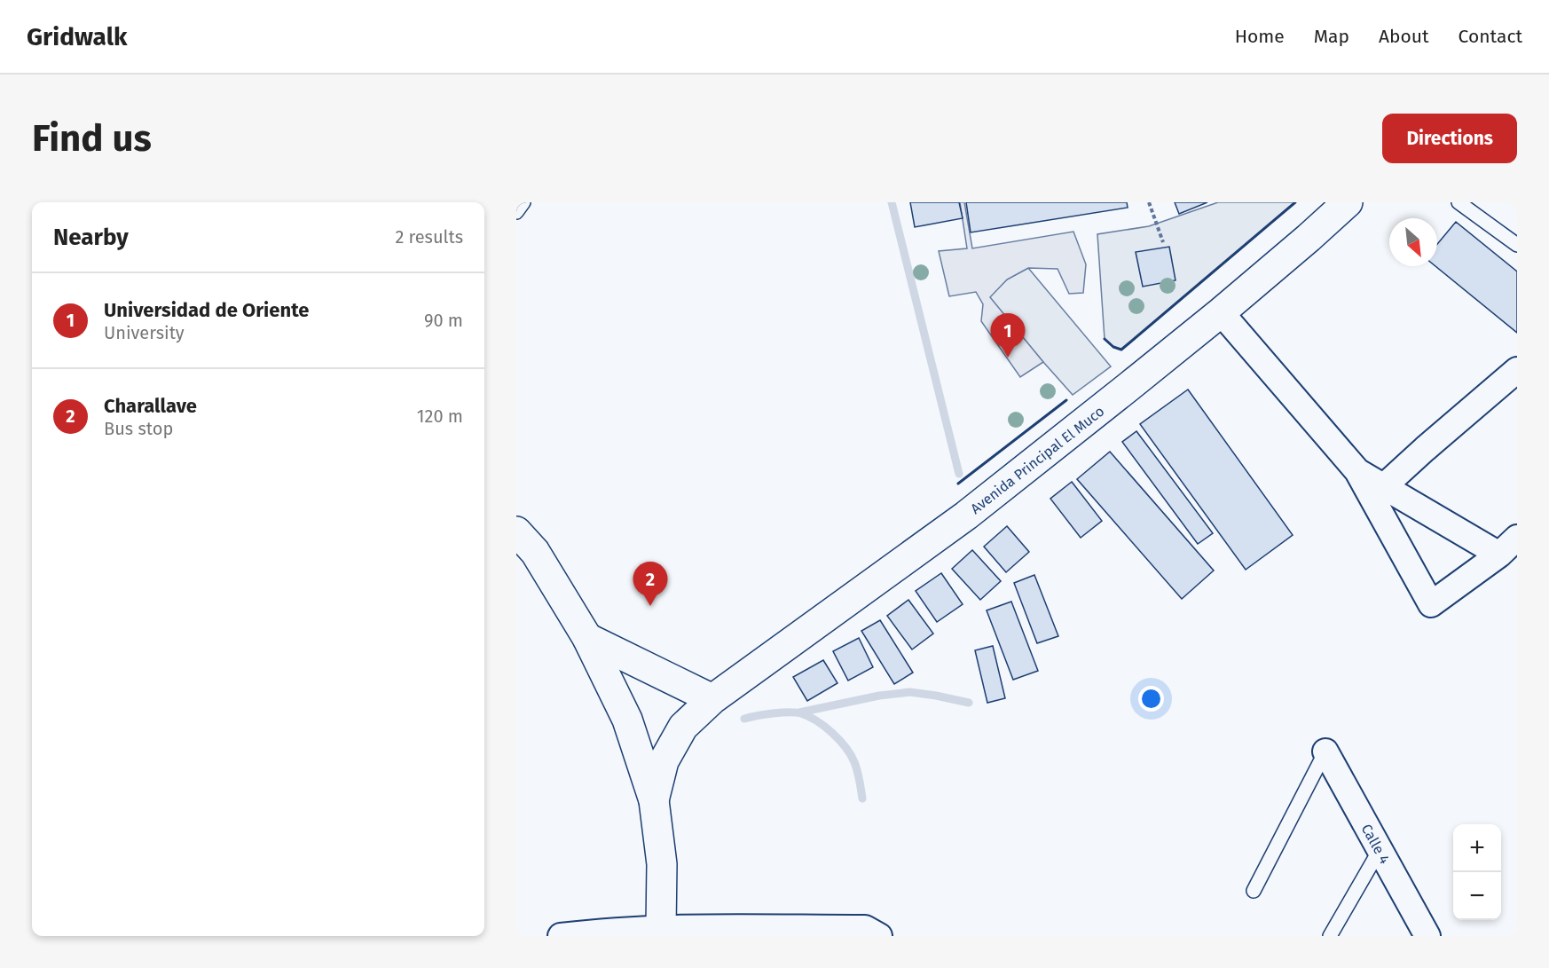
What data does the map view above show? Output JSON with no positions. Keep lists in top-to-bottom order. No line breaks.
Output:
{"streets":{"main road":["Avenida Principal El Muco"],"street":["Calle 4"]},"north":"bottom right","page":{"header":"Gridwalk","nav":["Home","Map","About","Contact"],"buttons":"Directions","title":"Find us","heading":["Nearby","2 results"],"list":[{"mark":"1","name":"Universidad de Oriente","note":"University","value":"90 m"},{"mark":"2","name":"Charallave","note":"Bus stop","value":"120 m"}],"pins":["1","2"],"map_buttons":["+","−"]}}
